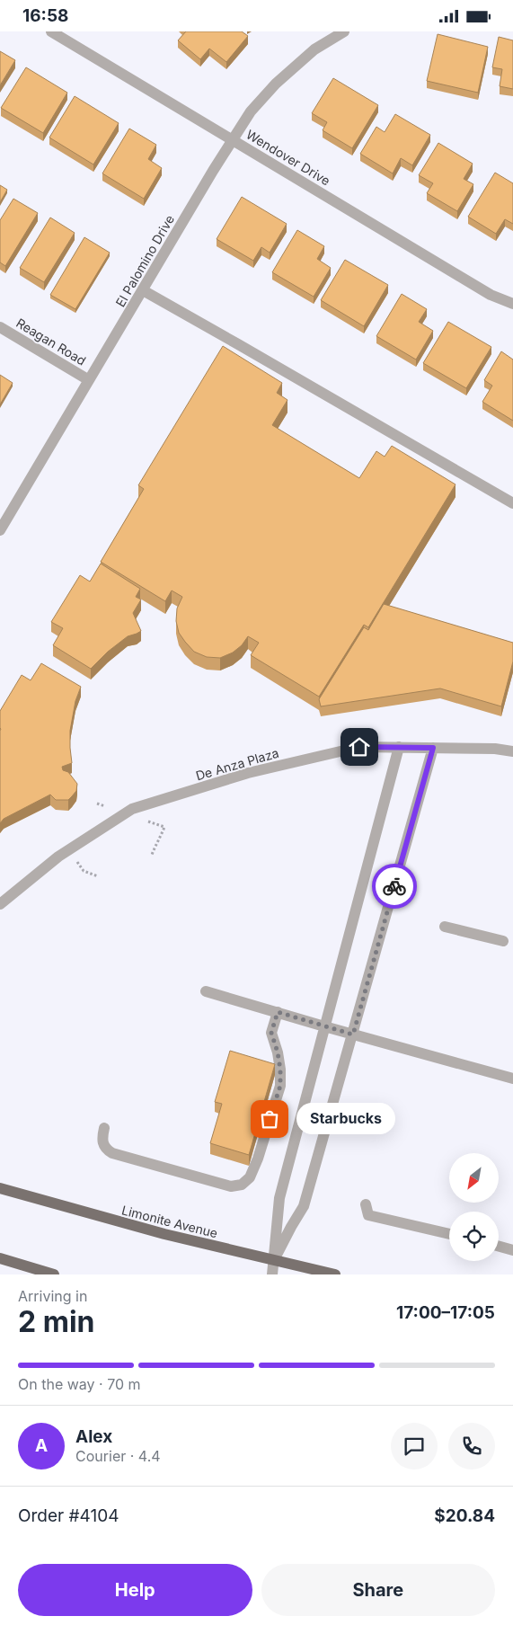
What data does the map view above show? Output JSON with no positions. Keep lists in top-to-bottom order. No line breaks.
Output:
{"streets":{"main road":["Limonite Avenue"],"street":["Wendover Drive","El Palomino Drive","Reagan Road","De Anza Plaza"]},"crossings":[["Wendover Drive","El Palomino Drive"],["El Palomino Drive","Reagan Road"]],"places":["Starbucks"],"north":"bottom left","page":{"status":"16:58","bubble":"Starbucks","heading":["2 min","Arriving in","17:00–17:05"],"panel":["Alex","Courier · 4.4","Order #4104","$20.84"],"bar":"On the way · 70 m","round":"A","buttons":["Help","Share"]}}
